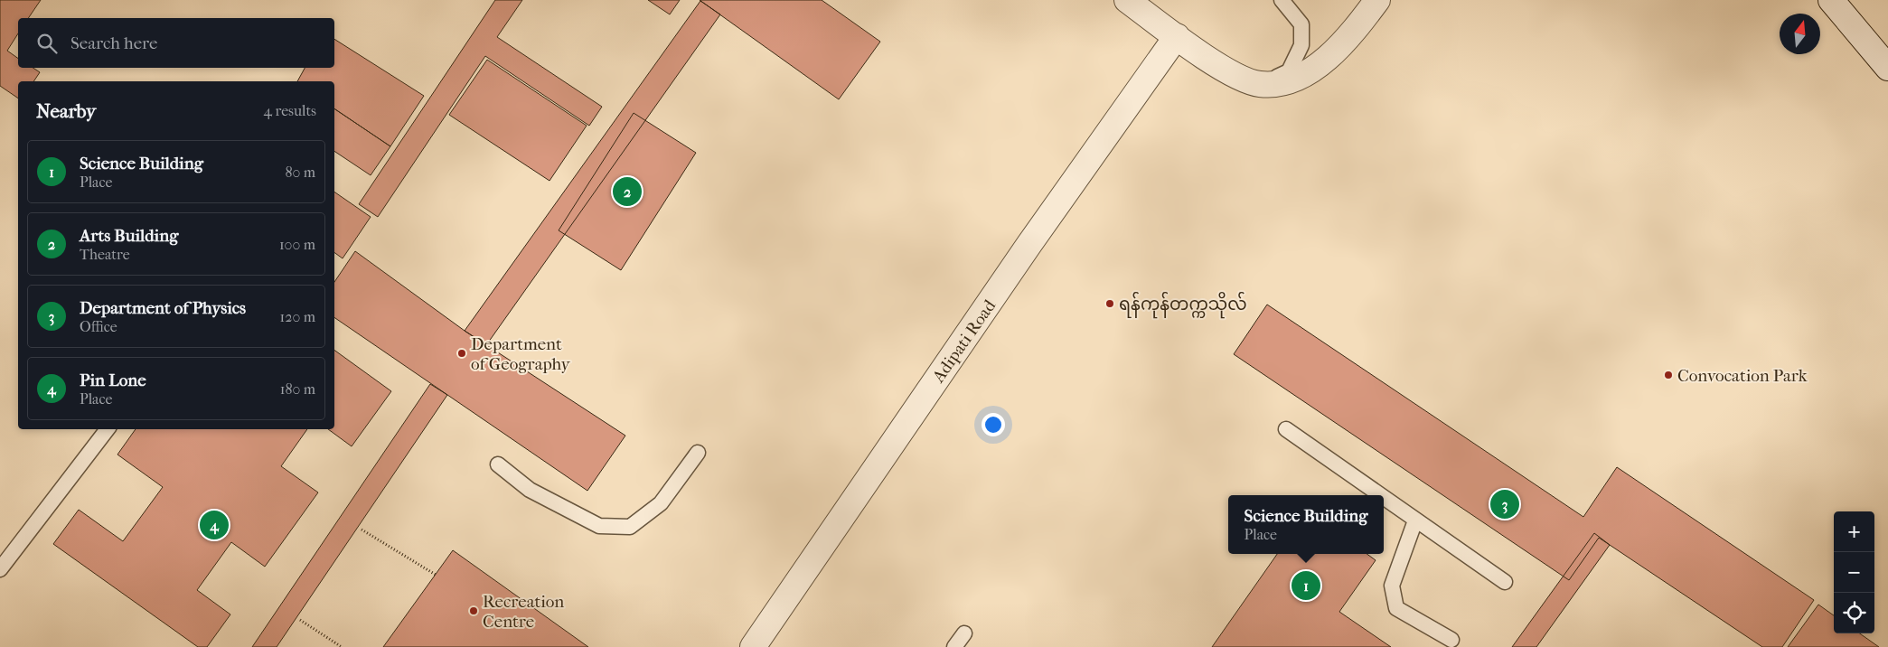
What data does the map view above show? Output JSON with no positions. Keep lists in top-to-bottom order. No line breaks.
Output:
{"streets":{"street":["Adipati Road"]},"places":["ရန်ကုန်တက္ကသိုလ်","Department of Geography","Convocation Park","Recreation Centre"],"north":"top","page":{"search":"Search here","heading":["Nearby","4 results"],"list":[{"mark":"1","name":"Science Building","note":"Place","value":"80 m"},{"mark":"2","name":"Arts Building","note":"Theatre","value":"100 m"},{"mark":"3","name":"Department of Physics","note":"Office","value":"120 m"},{"mark":"4","name":"Pin Lone","note":"Place","value":"180 m"}],"pins":["2","3","4","1"],"popup":["Science Building","Place"],"map_buttons":["+","−"]}}
